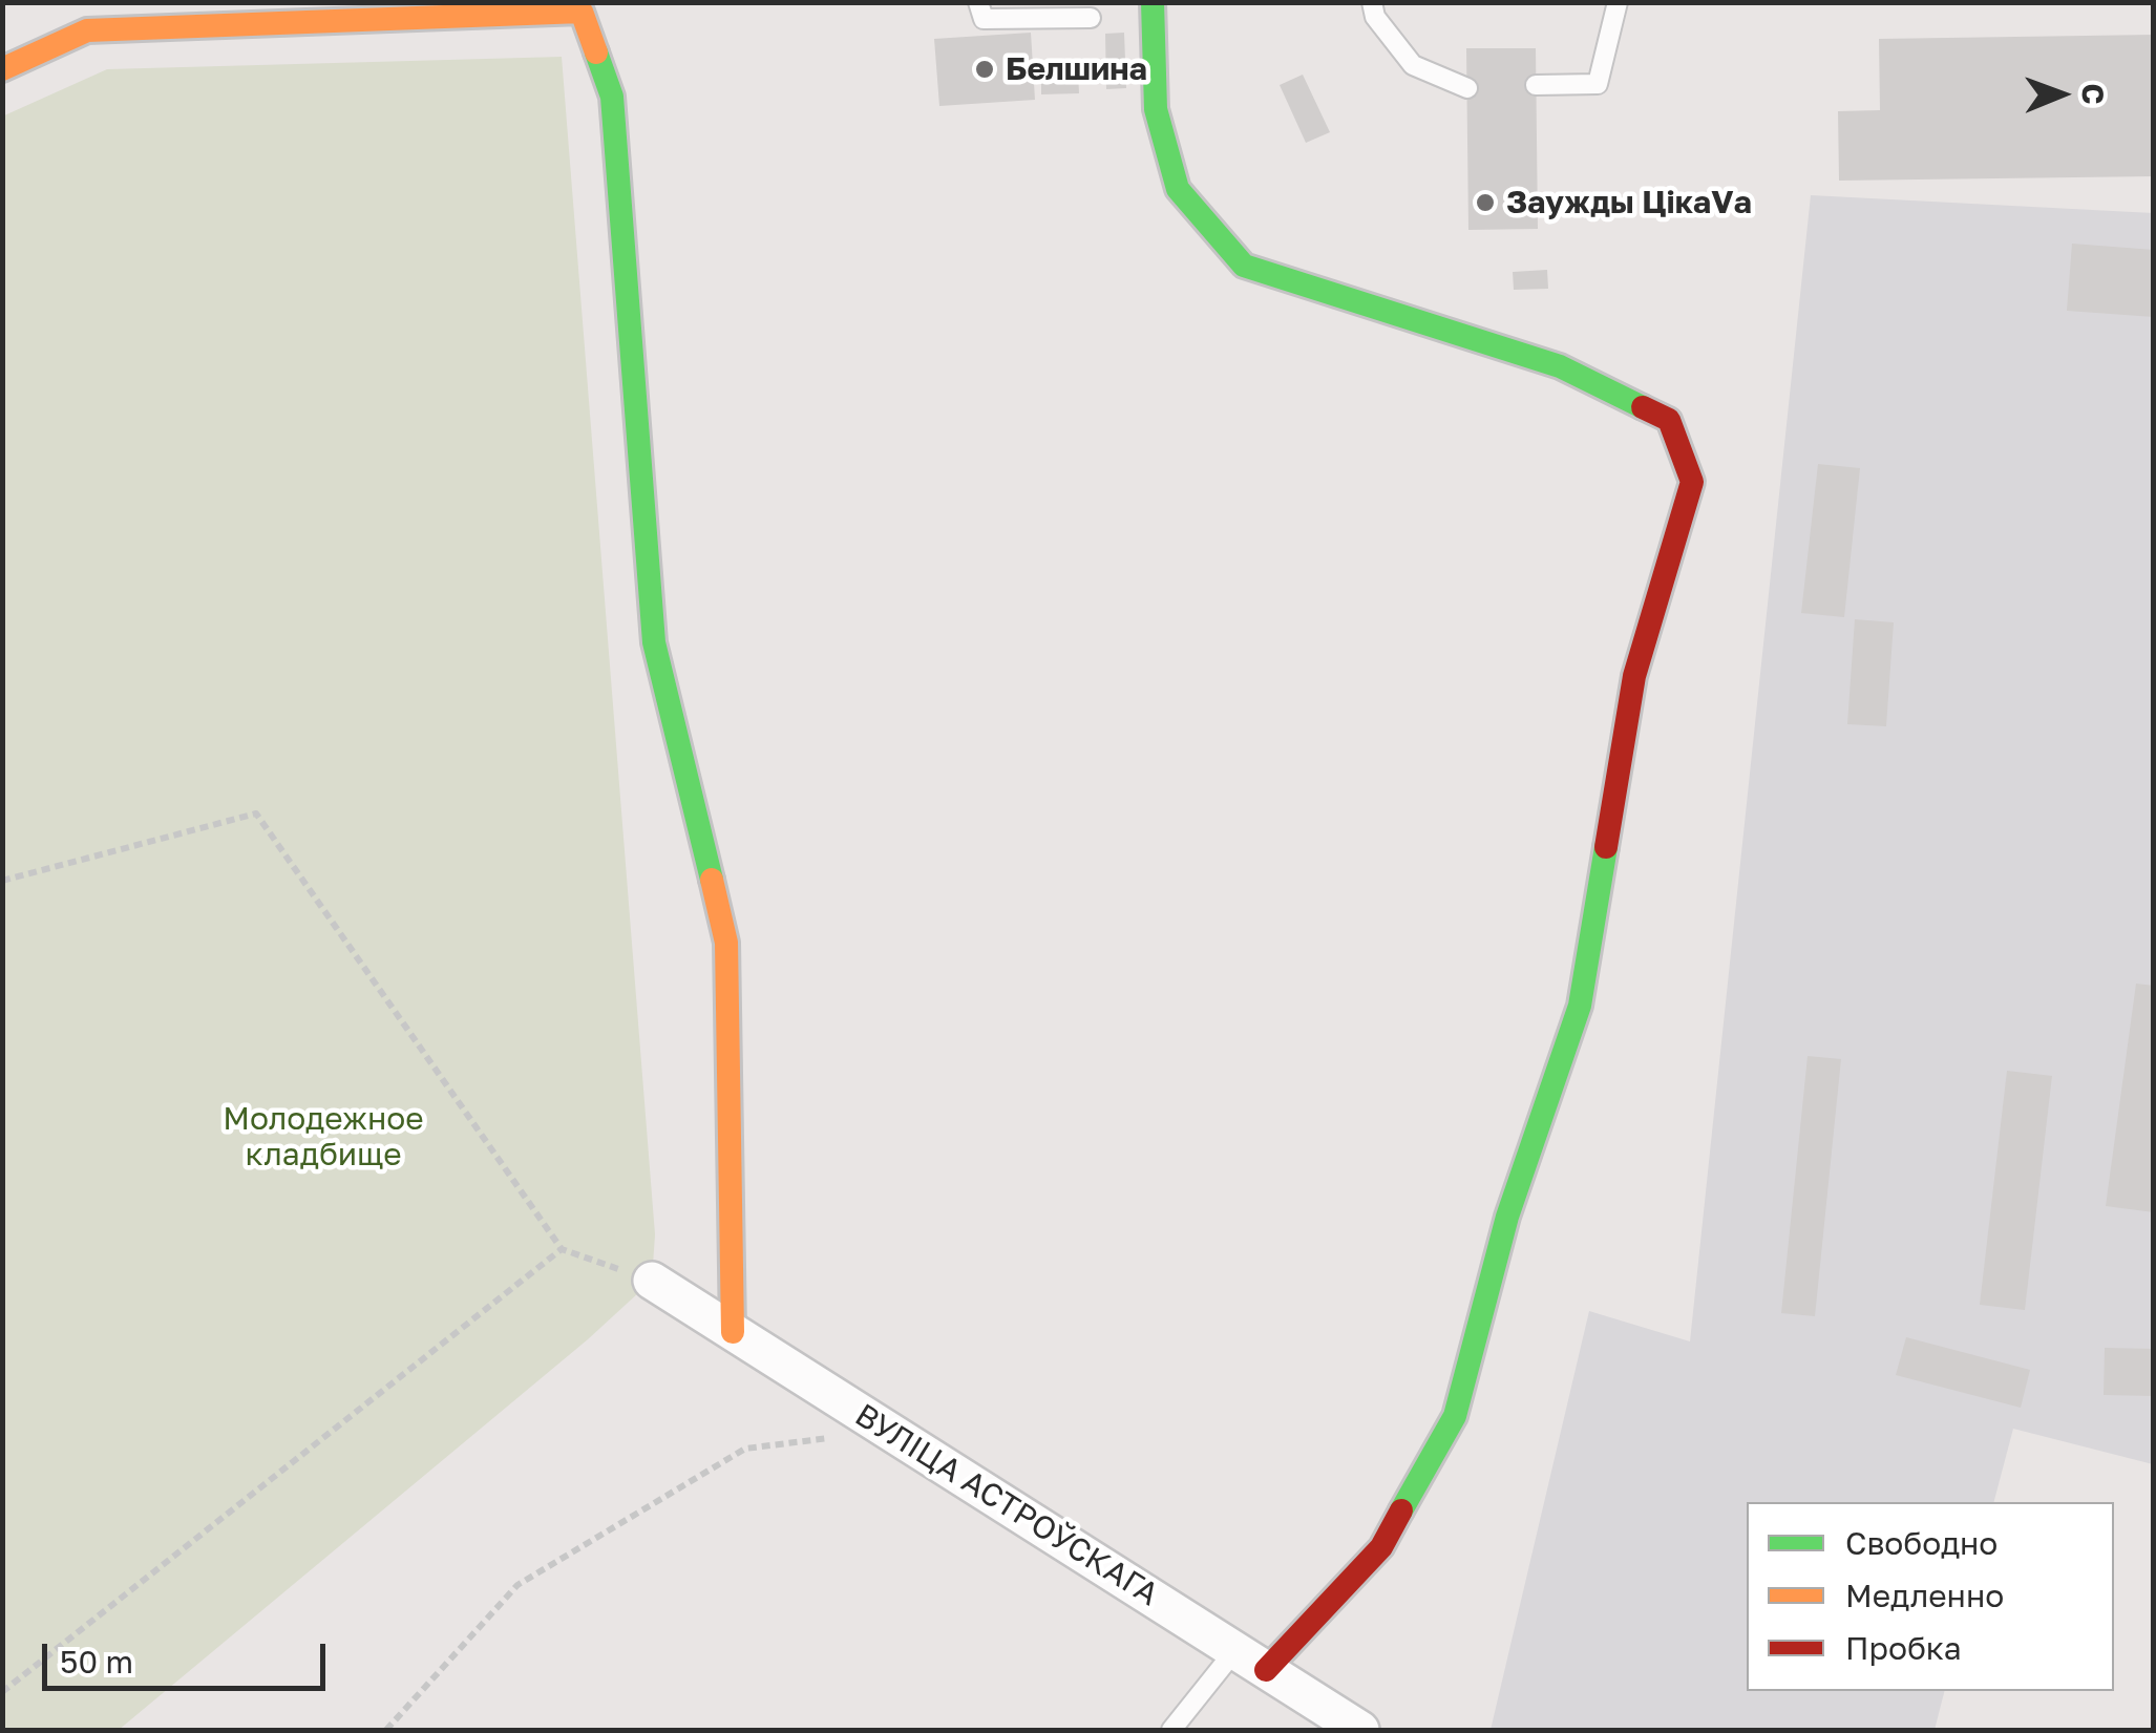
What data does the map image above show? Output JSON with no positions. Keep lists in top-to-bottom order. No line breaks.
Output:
{"streets":{"street":["ВУЛІЦА АСТРОЎСКАГА"]},"parks":["Молодежное кладбище"],"places":["Белшина","Заужды ЦікаVа"],"legend":["Свободно","Медленно","Пробка"],"scale_bar":"50 m","north":"right"}
